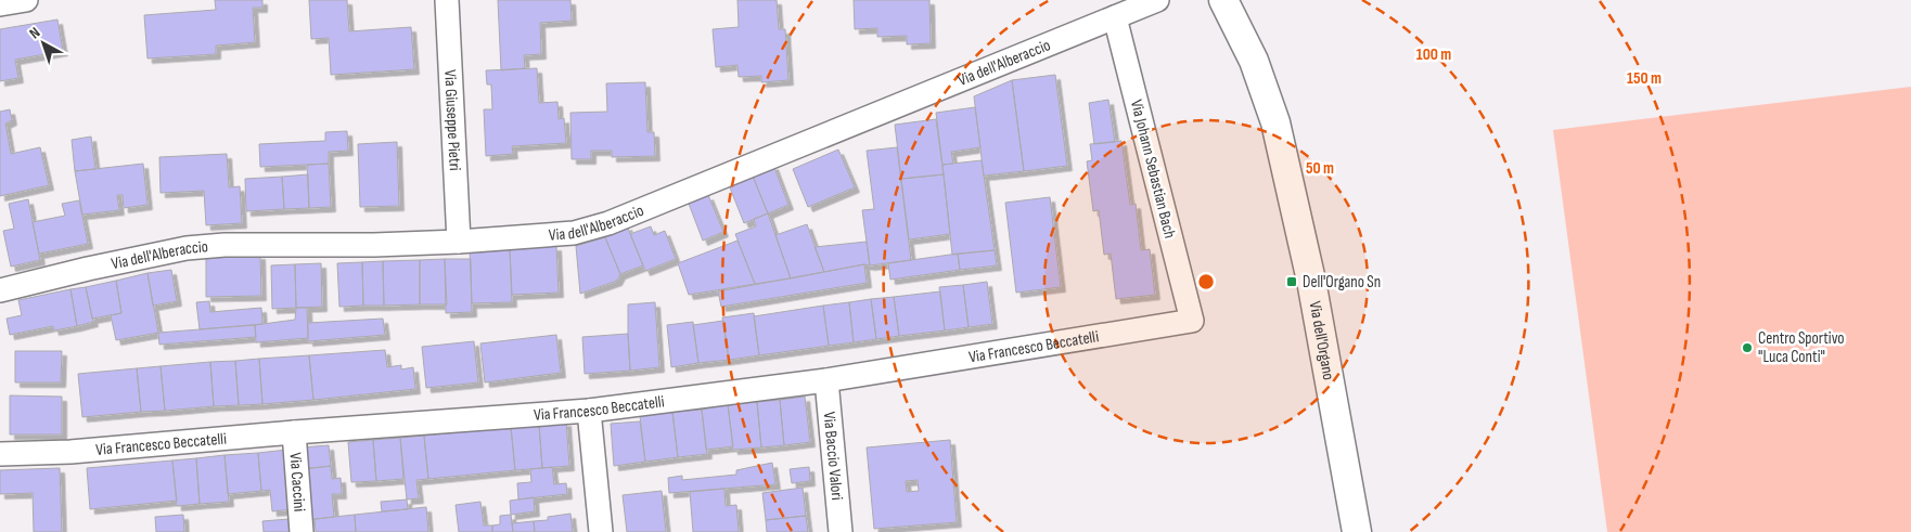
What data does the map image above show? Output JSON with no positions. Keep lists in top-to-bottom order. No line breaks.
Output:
{"streets":{"street":["Via dell'Alberaccio","Via Giuseppe Pietri","Via Johann Sebastian Bach","Via dell'Organo","Via Francesco Beccatelli","Via Baccio Valori","Via Caccini"]},"crossings":[["Via dell'Alberaccio","Via Giuseppe Pietri"],["Via dell'Alberaccio","Via Johann Sebastian Bach"],["Via Johann Sebastian Bach","Via Francesco Beccatelli"],["Via Francesco Beccatelli","Via Baccio Valori"],["Via Francesco Beccatelli","Via Caccini"]],"places":{"transit":["Dell'Organo Sn"],"other":["Centro Sportivo \"Luca Conti\""]},"north":"top left","rings":["100 m","150 m","50 m"]}
